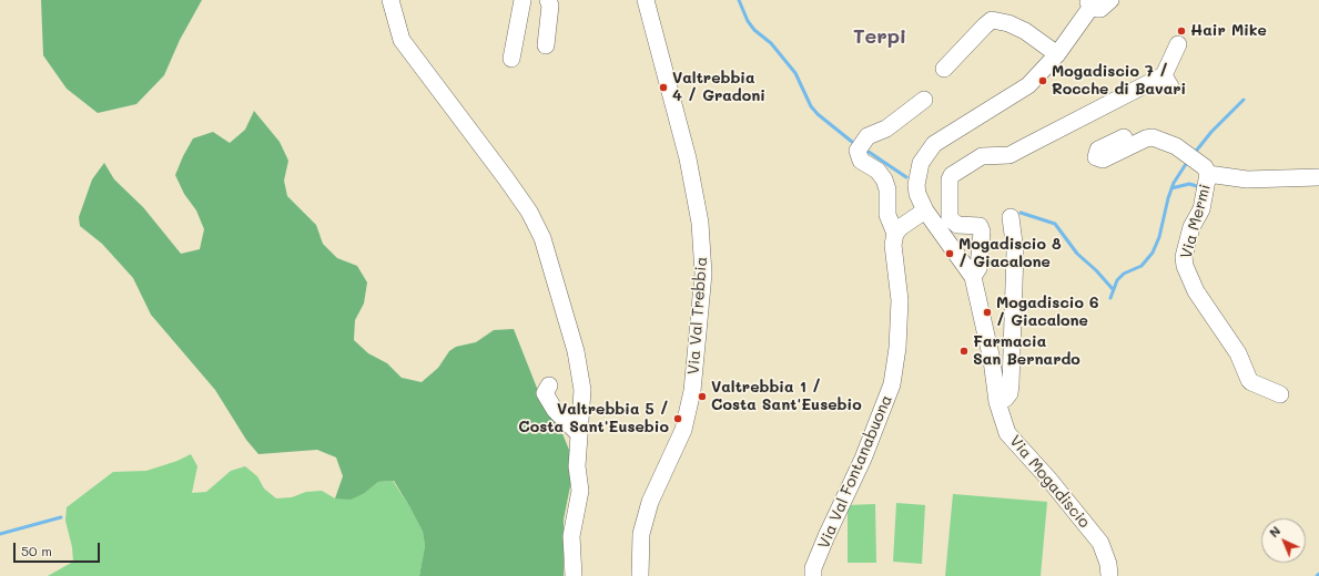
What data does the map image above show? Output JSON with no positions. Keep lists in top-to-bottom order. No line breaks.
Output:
{"streets":{"street":["Via Mermi","Via Val Trebbia","Via Val Fontanabuona","Via Mogadiscio"]},"districts":["Terpi"],"places":["Hair Mike","Mogadiscio 7 / Rocche di Bavari","Valtrebbia 4 / Gradoni","Mogadiscio 8 / Giacalone","Mogadiscio 6 / Giacalone","Farmacia San Bernardo","Valtrebbia 1 / Costa Sant'Eusebio","Valtrebbia 5 / Costa Sant'Eusebio"],"scale_bar":"50 m","north":"top left"}
